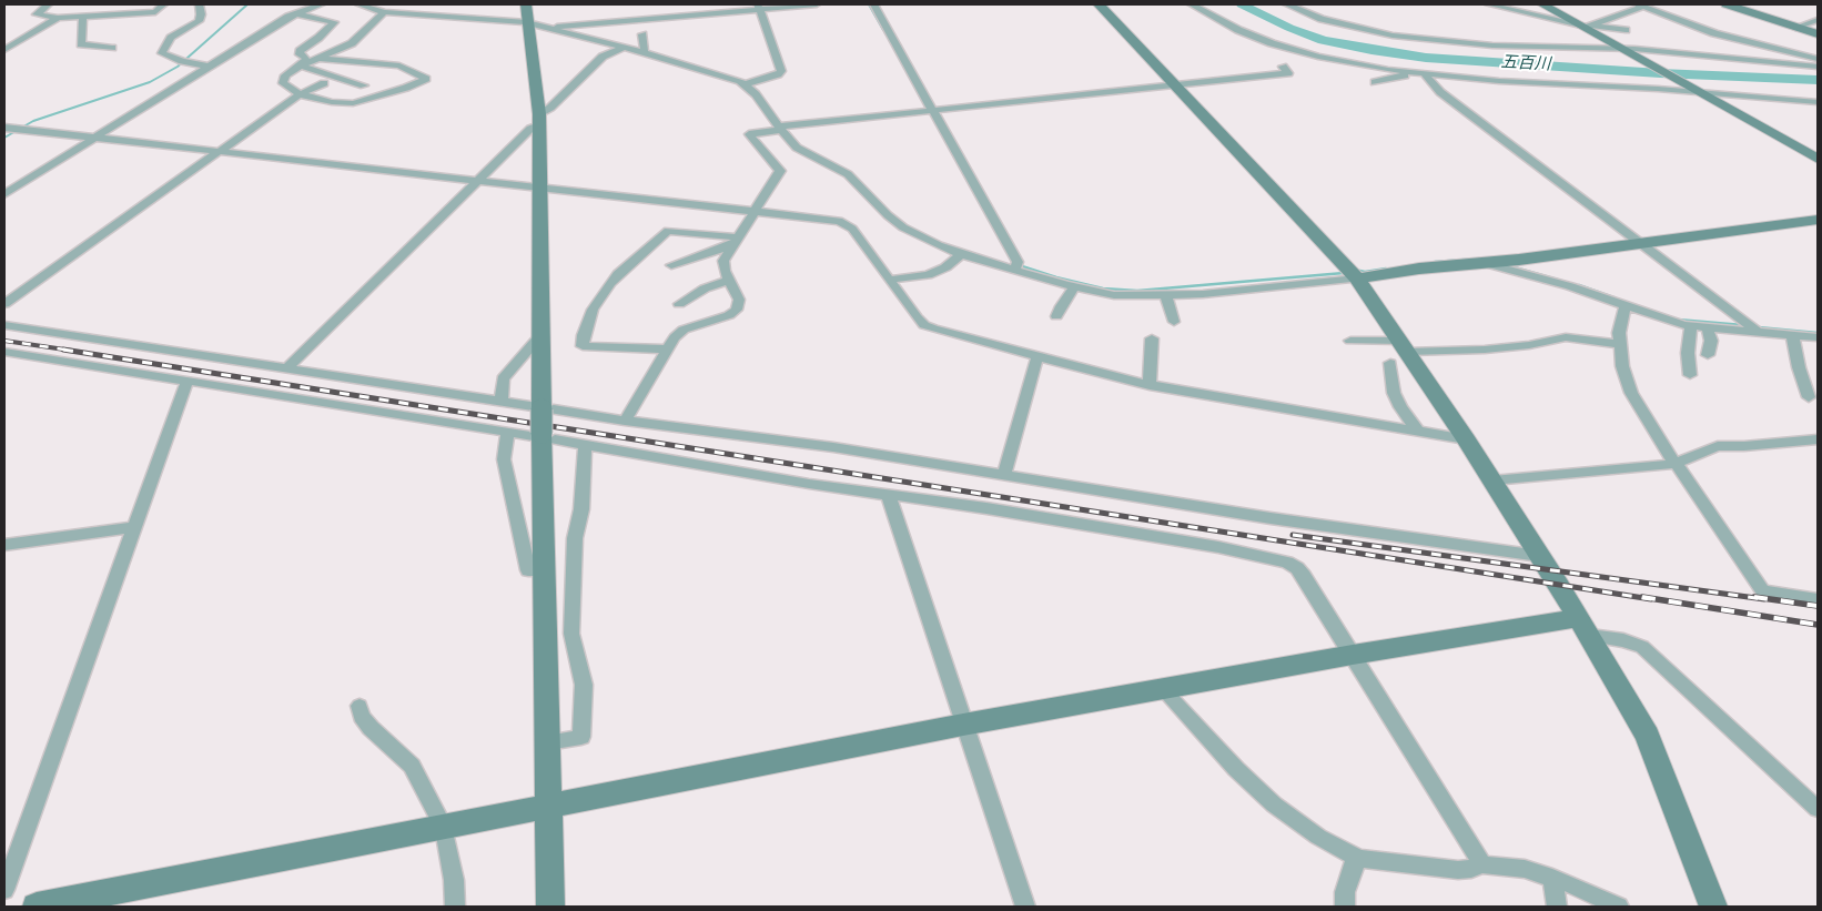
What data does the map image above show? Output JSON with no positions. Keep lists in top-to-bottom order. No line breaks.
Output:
{"water":["五百川"]}
